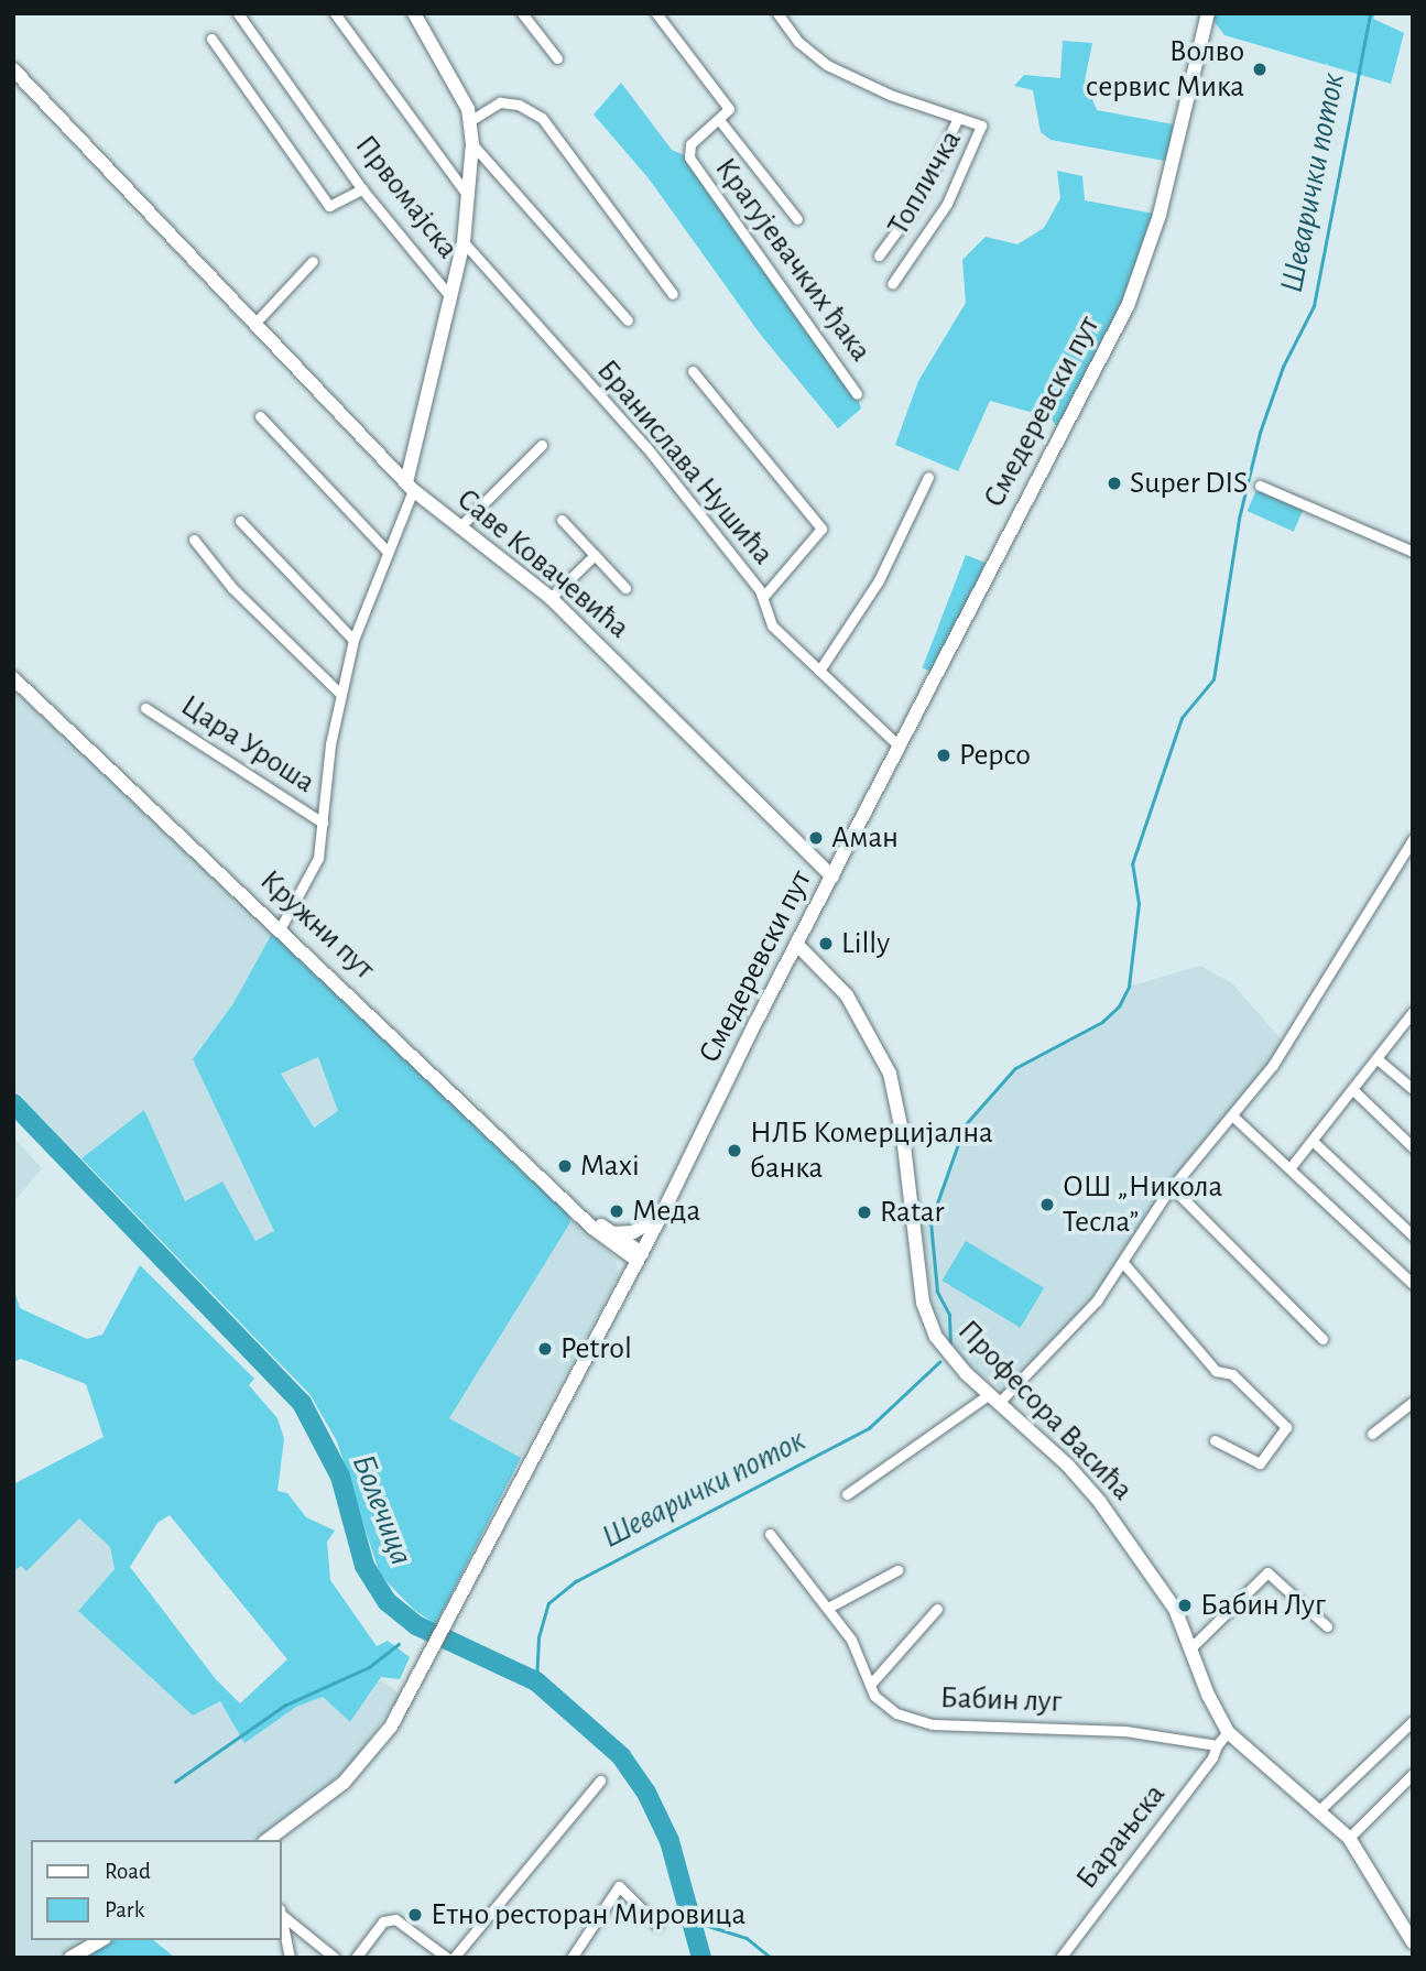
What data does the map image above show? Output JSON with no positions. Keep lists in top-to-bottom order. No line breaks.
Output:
{"streets":{"main road":["Првомајска","Смедеревски пут","Саве Ковачевића","Кружни пут","Професора Васића"],"street":["Топличка","Крагујевачких ђака","Бранислава Нушића","Цара Уроша","Бабин луг","Барањска"]},"crossings":[["Првомајска","Саве Ковачевића"],["Првомајска","Цара Уроша"],["Првомајска","Кружни пут"],["Смедеревски пут","Бранислава Нушића"],["Смедеревски пут","Саве Ковачевића"],["Смедеревски пут","Кружни пут"],["Смедеревски пут","Професора Васића"],["Бабин луг","Барањска"]],"water":["Шеварички поток","Болечица"],"places":["Волво сервис Мика","Super DIS","Pepco","Аман","Lilly","НЛБ Комерцијална банка","Maxi","ОШ „Никола Тесла”","Меда","Ratar","Petrol","Бабин Луг","Етно ресторан Мировица"],"legend":["Road","Park"]}
